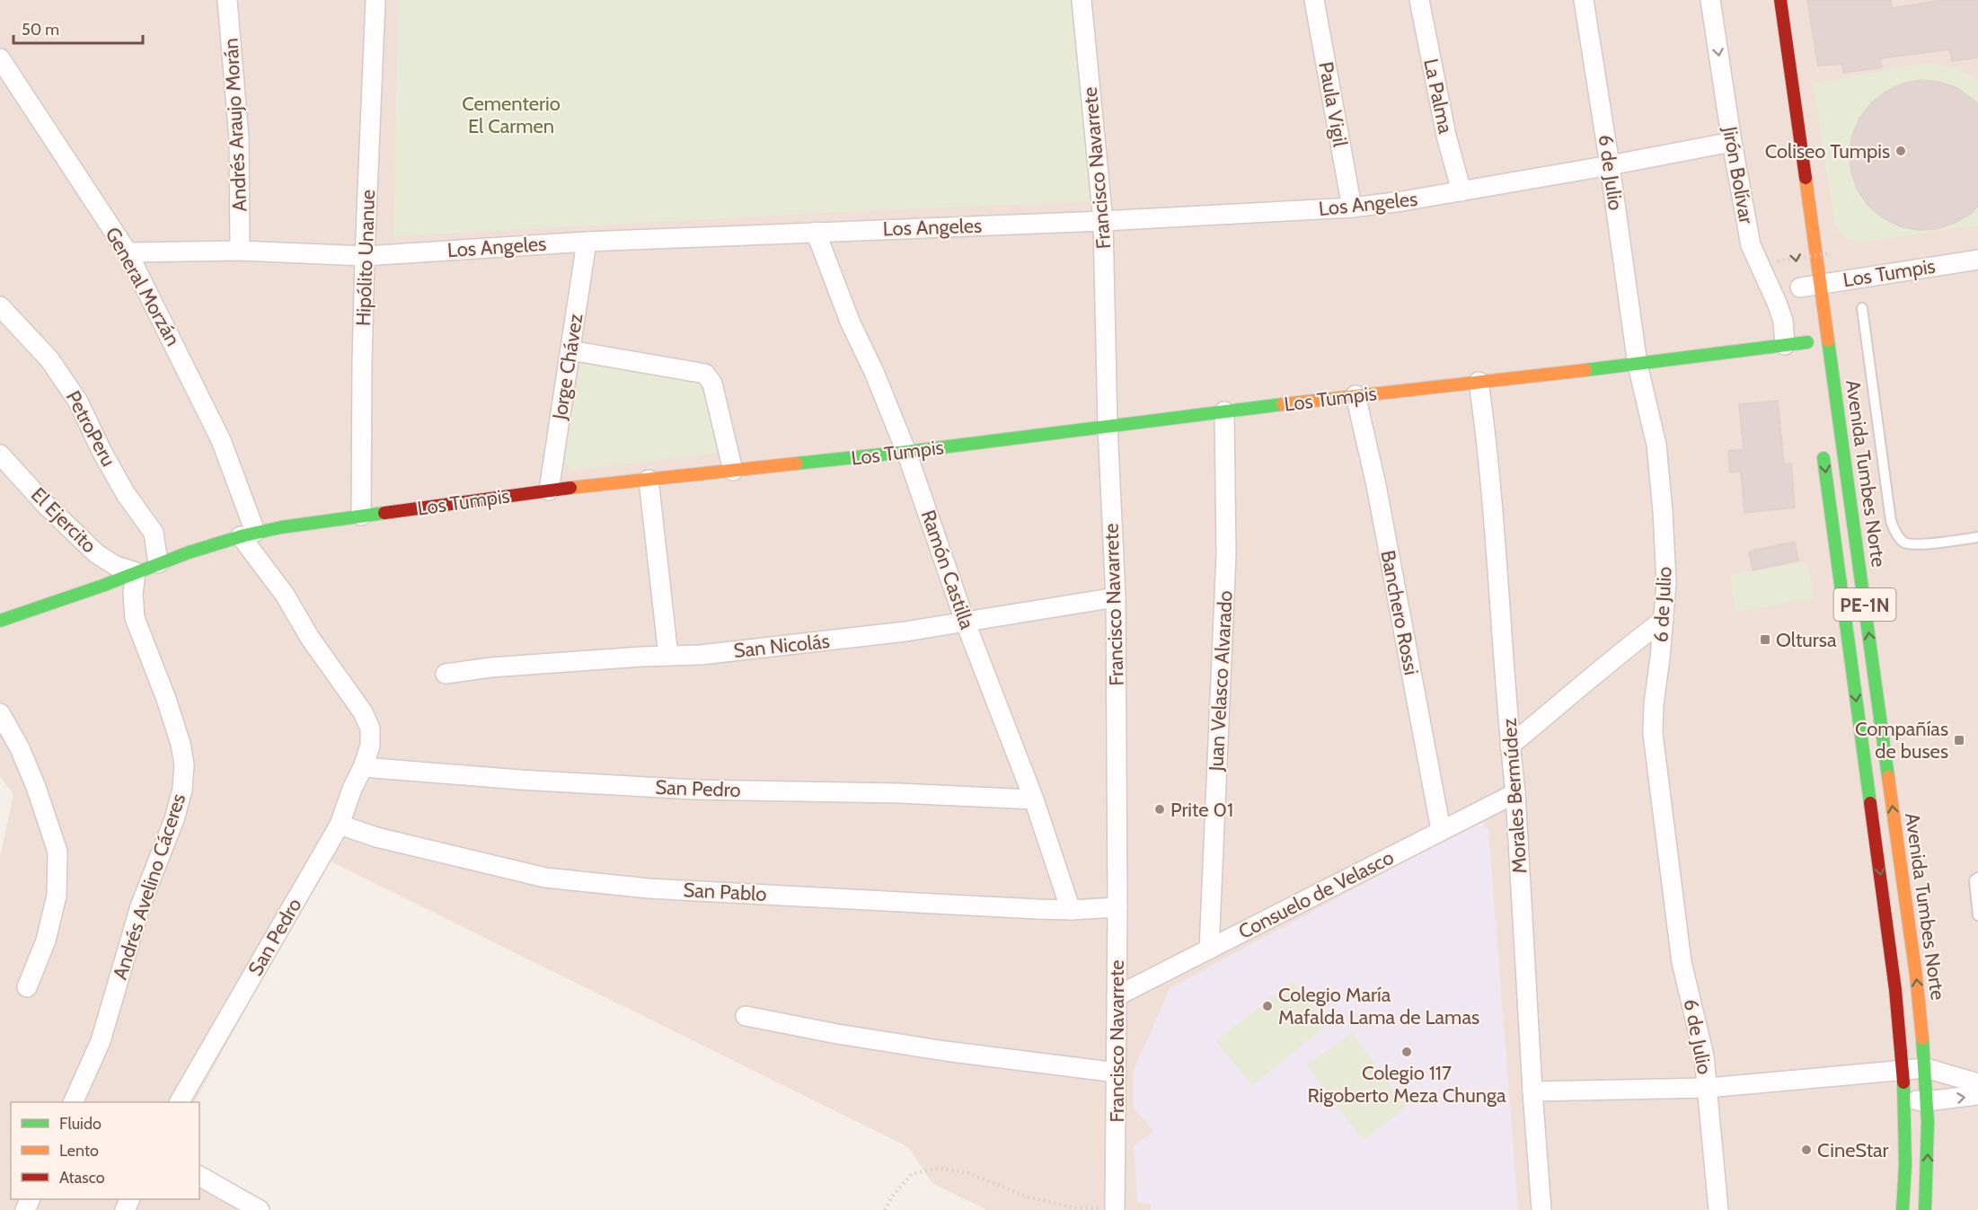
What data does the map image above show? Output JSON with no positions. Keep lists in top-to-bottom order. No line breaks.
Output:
{"streets":{"main road":["Los Tumpis","Avenida Tumbes Norte","PE-1N"],"street":["La Palma","Paula Vigil","Andrés Araujo Morán","Francisco Navarrete","6 de Julio","Jirón Bolívar","Los Angeles","Hipólito Unanue","General Morzán","Jorge Chávez","PetroPeru","El Ejercito","Ramón Castilla","Banchero Rossi","San Nicolás","Juan Velasco Alvarado","San Pedro","Morales Bermúdez","Andrés Avelino Cáceres","San Pablo","Consuelo de Velasco"]},"crossings":[["La Palma","Los Angeles"],["Paula Vigil","Los Angeles"],["Andrés Araujo Morán","Los Angeles"],["Francisco Navarrete","Los Angeles"],["Francisco Navarrete","Los Tumpis"],["Francisco Navarrete","San Nicolás"],["Francisco Navarrete","San Pablo"],["Francisco Navarrete","Consuelo de Velasco"],["6 de Julio","Los Angeles"],["6 de Julio","Los Tumpis"],["Jirón Bolívar","Los Angeles"],["Jirón Bolívar","Los Tumpis"],["Los Angeles","Hipólito Unanue"],["Los Angeles","General Morzán"],["Los Angeles","Jorge Chávez"],["Los Angeles","Ramón Castilla"],["Hipólito Unanue","Los Tumpis"],["Los Tumpis","General Morzán"],["Los Tumpis","Jorge Chávez"],["Los Tumpis","PetroPeru"],["Los Tumpis","Avenida Tumbes Norte"],["Los Tumpis","El Ejercito"],["Los Tumpis","Ramón Castilla"],["Los Tumpis","Banchero Rossi"],["Los Tumpis","Juan Velasco Alvarado"],["Los Tumpis","San Pedro"],["Los Tumpis","Morales Bermúdez"],["Los Tumpis","Andrés Avelino Cáceres"],["General Morzán","San Pedro"],["El Ejercito","Andrés Avelino Cáceres"],["Ramón Castilla","San Nicolás"],["Ramón Castilla","San Pedro"],["Ramón Castilla","San Pablo"],["Banchero Rossi","Consuelo de Velasco"],["Juan Velasco Alvarado","Consuelo de Velasco"],["San Pedro","San Pablo"],["Morales Bermúdez","Consuelo de Velasco"]],"one_way":["Jirón Bolívar"],"parks":["Cementerio El Carmen"],"places":{"other":["Coliseo Tumpis","Prite 01","Colegio María Mafalda Lama de Lamas","Colegio 117 Rigoberto Meza Chunga","CineStar"],"transit":["Oltursa","Compañías de buses"]},"legend":["Fluido","Lento","Atasco"],"scale_bar":"50 m"}
